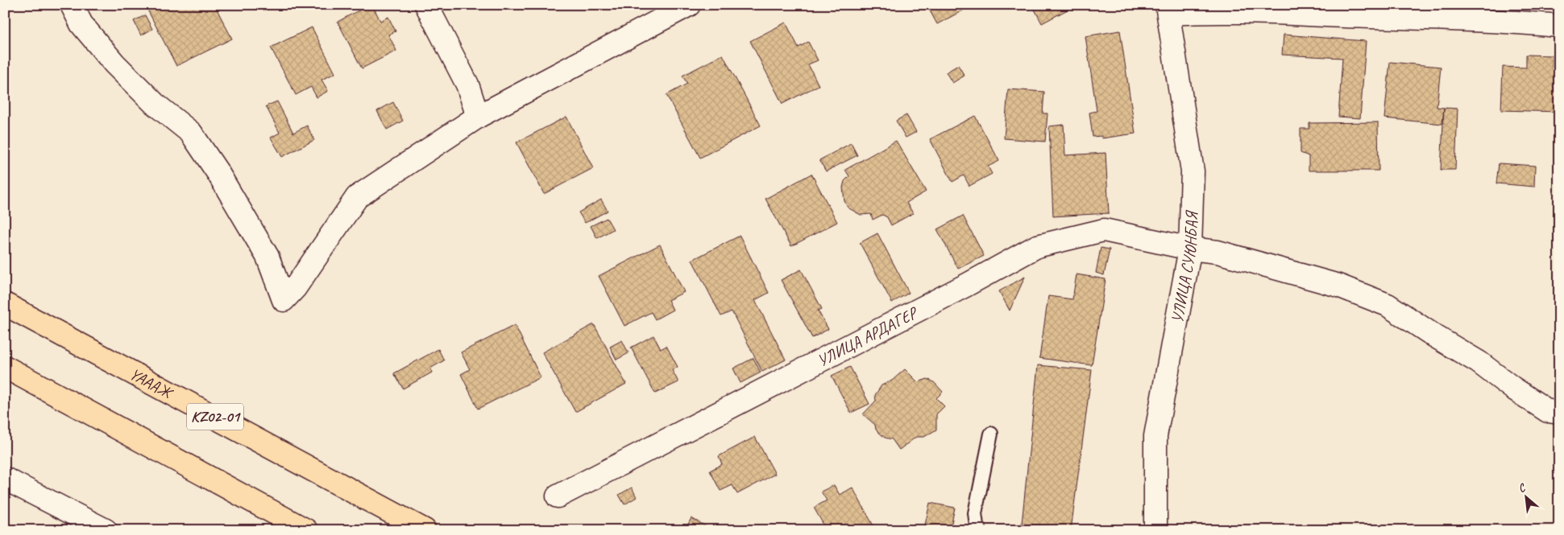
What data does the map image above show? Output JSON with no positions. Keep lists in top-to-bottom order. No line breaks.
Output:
{"streets":{"highway":["ҮАААЖ","KZ02-01"],"street":["УЛИЦА СУЮНБАЯ","УЛИЦА АРДАГЕР"]},"crossings":[["УЛИЦА СУЮНБАЯ","УЛИЦА АРДАГЕР"]],"north":"top left"}
